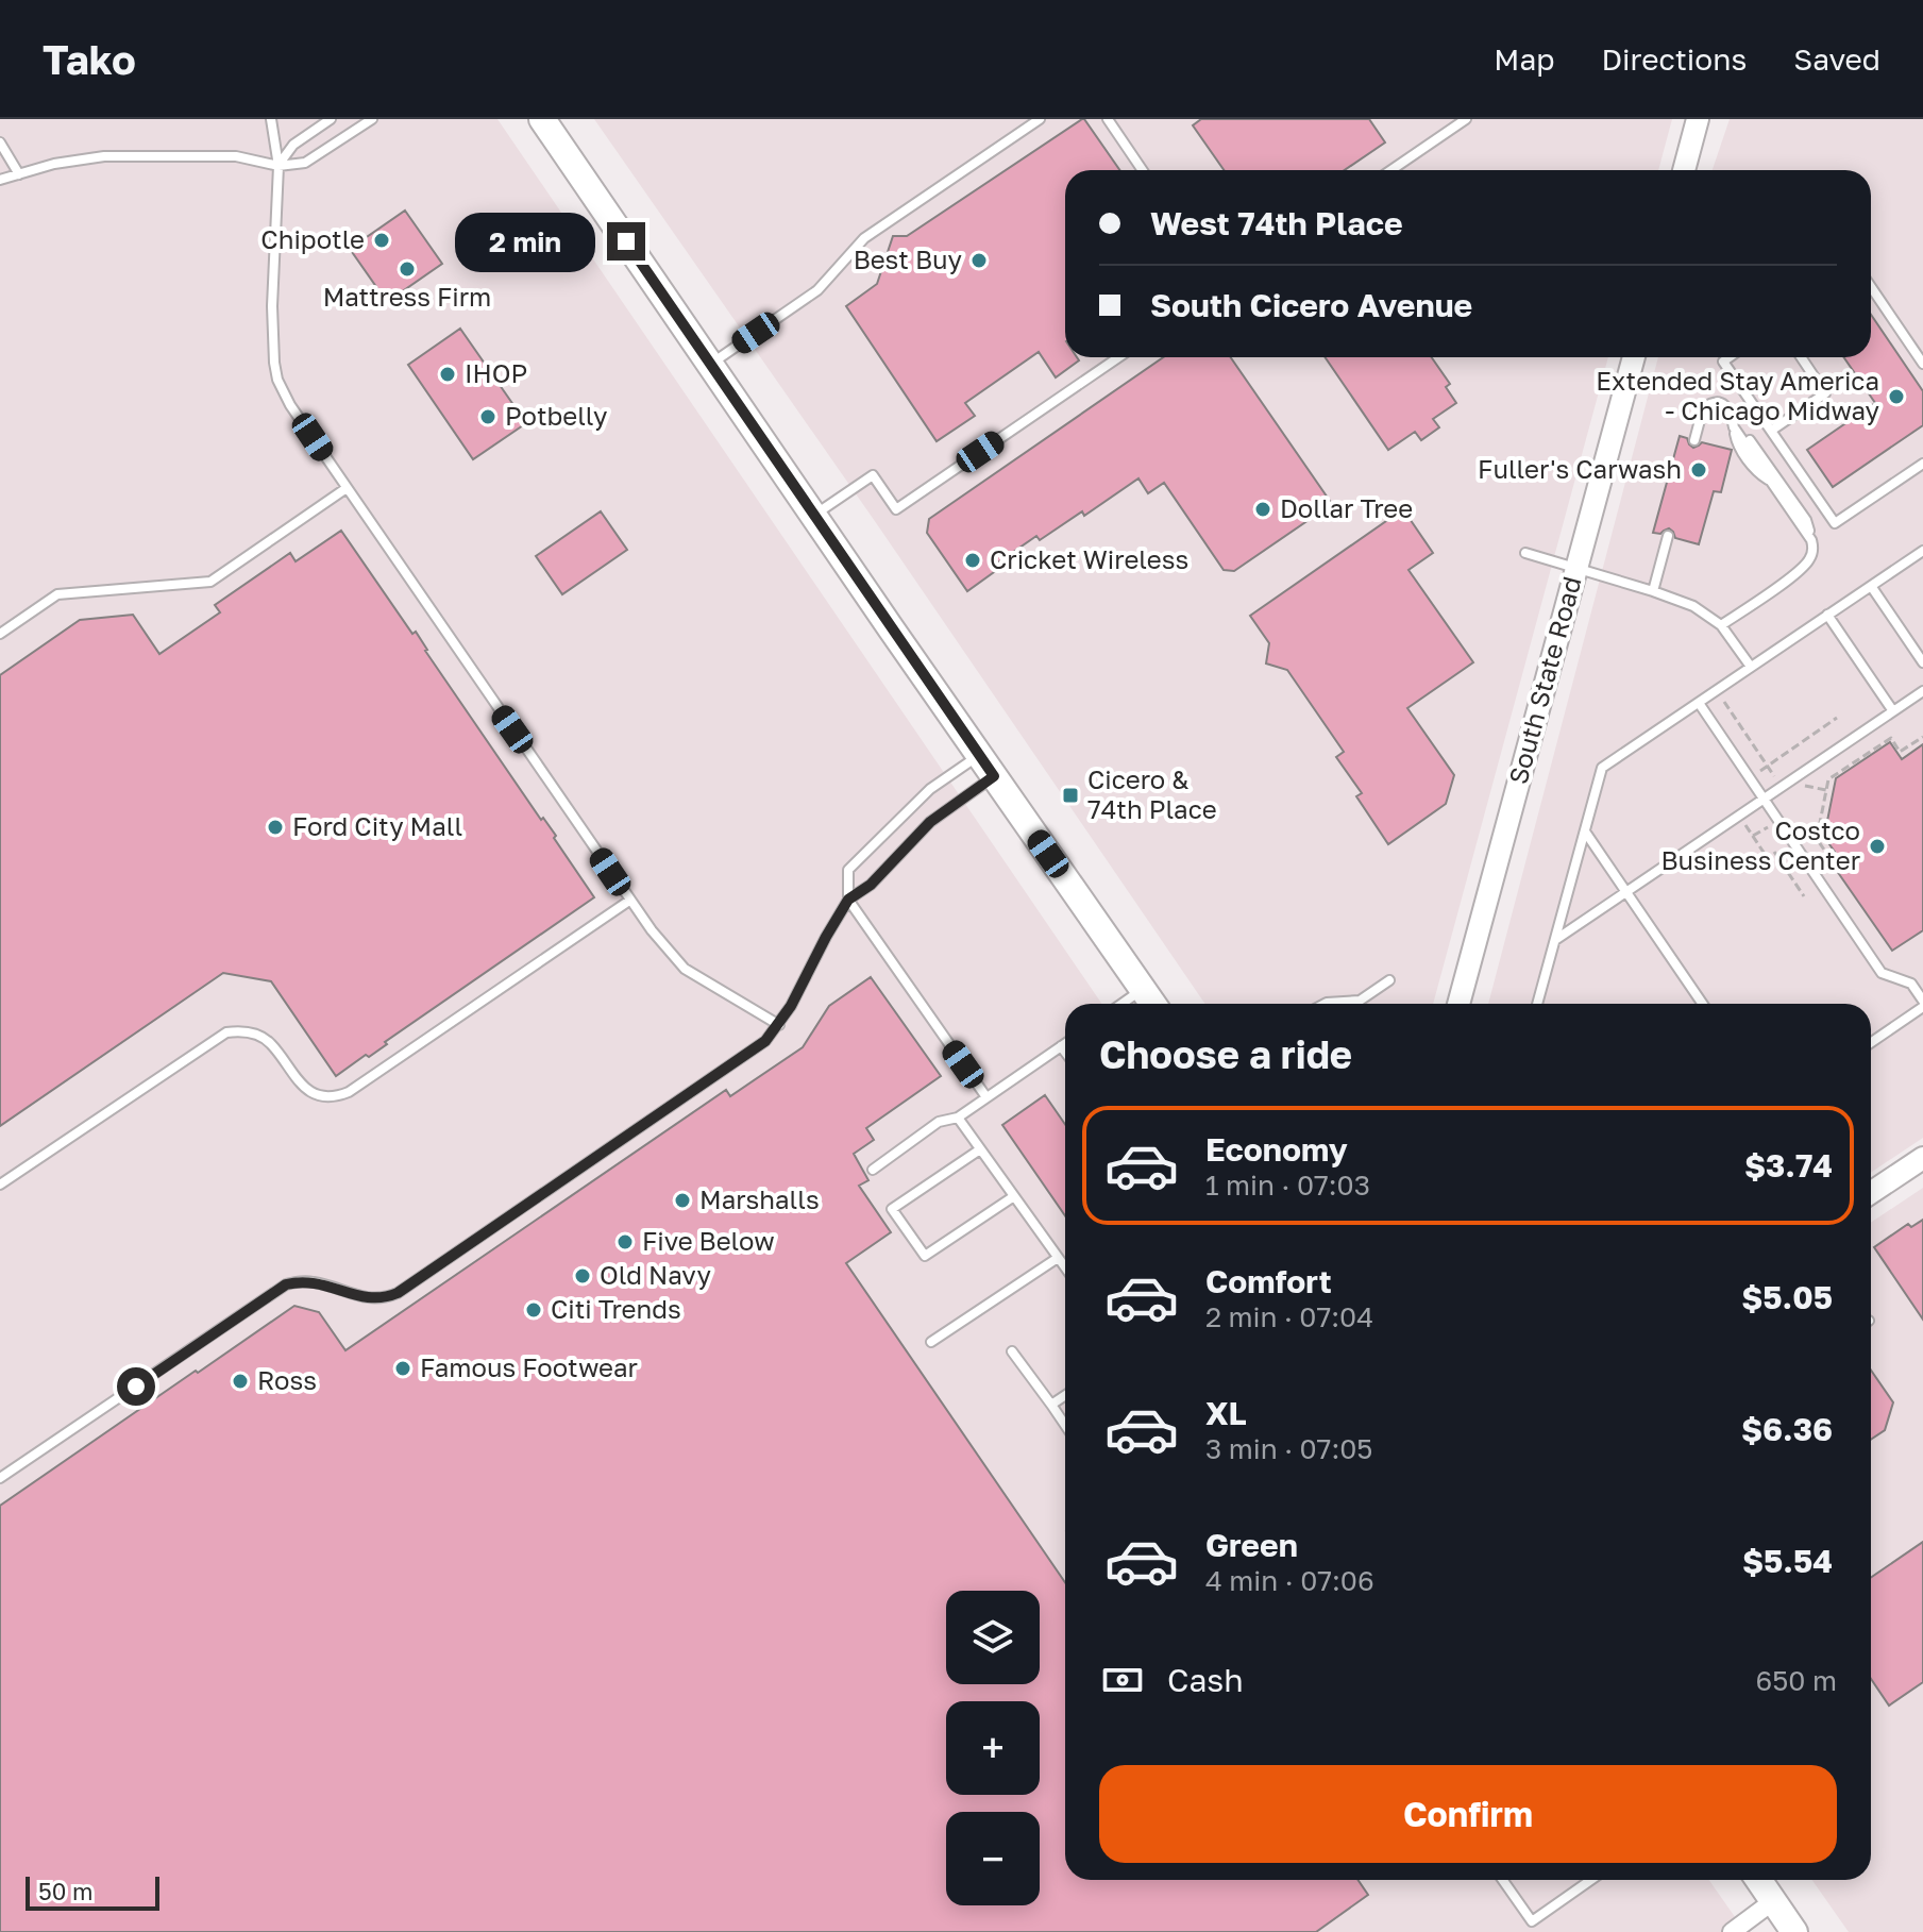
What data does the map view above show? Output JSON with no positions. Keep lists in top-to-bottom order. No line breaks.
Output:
{"streets":{"street":["South State Road"]},"places":{"other":["Chipotle","Best Buy","Mattress Firm","IHOP","Extended Stay America - Chicago Midway","Potbelly","Fuller's Carwash","Dollar Tree","Cricket Wireless","Ford City Mall","Costco Business Center","Marshalls","Five Below","Old Navy","Citi Trends","Famous Footwear","Ross"],"transit":["Cicero & 74th Place"]},"scale_bar":"50 m","page":{"header":"Tako","nav":["Map","Directions","Saved"],"banner":["West 74th Place","South Cicero Avenue"],"bubble":"2 min","heading":"Choose a ride","list":[{"name":"Economy","note":"1 min · 07:03","value":"$3.74"},{"name":"Comfort","note":"2 min · 07:04","value":"$5.05"},{"name":"XL","note":"3 min · 07:05","value":"$6.36"},{"name":"Green","note":"4 min · 07:06","value":"$5.54"}],"map_buttons":["+","−"],"pay":["Cash","650 m"],"buttons":"Confirm","scale":"50 m"}}
